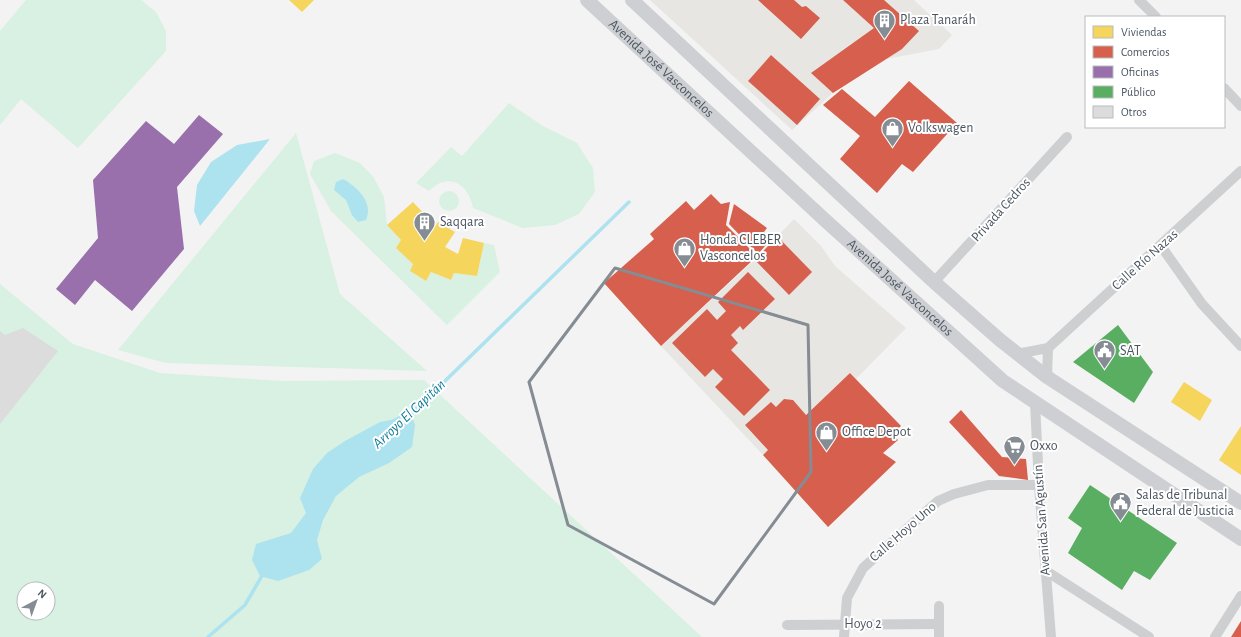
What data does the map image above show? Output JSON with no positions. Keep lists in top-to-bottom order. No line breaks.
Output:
{"streets":{"main road":["Avenida José Vasconcelos"],"street":["Privada Cedros","Calle Río Nazas","Avenida San Agustín","Calle Hoyo Uno","Hoyo 2"]},"crossings":[["Avenida José Vasconcelos","Privada Cedros"],["Avenida José Vasconcelos","Avenida San Agustín"],["Avenida San Agustín","Calle Hoyo Uno"],["Calle Hoyo Uno","Hoyo 2"]],"water":["Arroyo El Capitán"],"places":{"building":["Plaza Tanaráh","Saqqara"],"shop":["Volkswagen","Honda CLEBER Vasconcelos","Office Depot"],"public building":["SAT","Salas de Tribunal Federal de Justicia"],"supermarket":["Oxxo"]},"legend":["Viviendas","Comercios","Oficinas","Público","Otros"],"north":"top right"}
